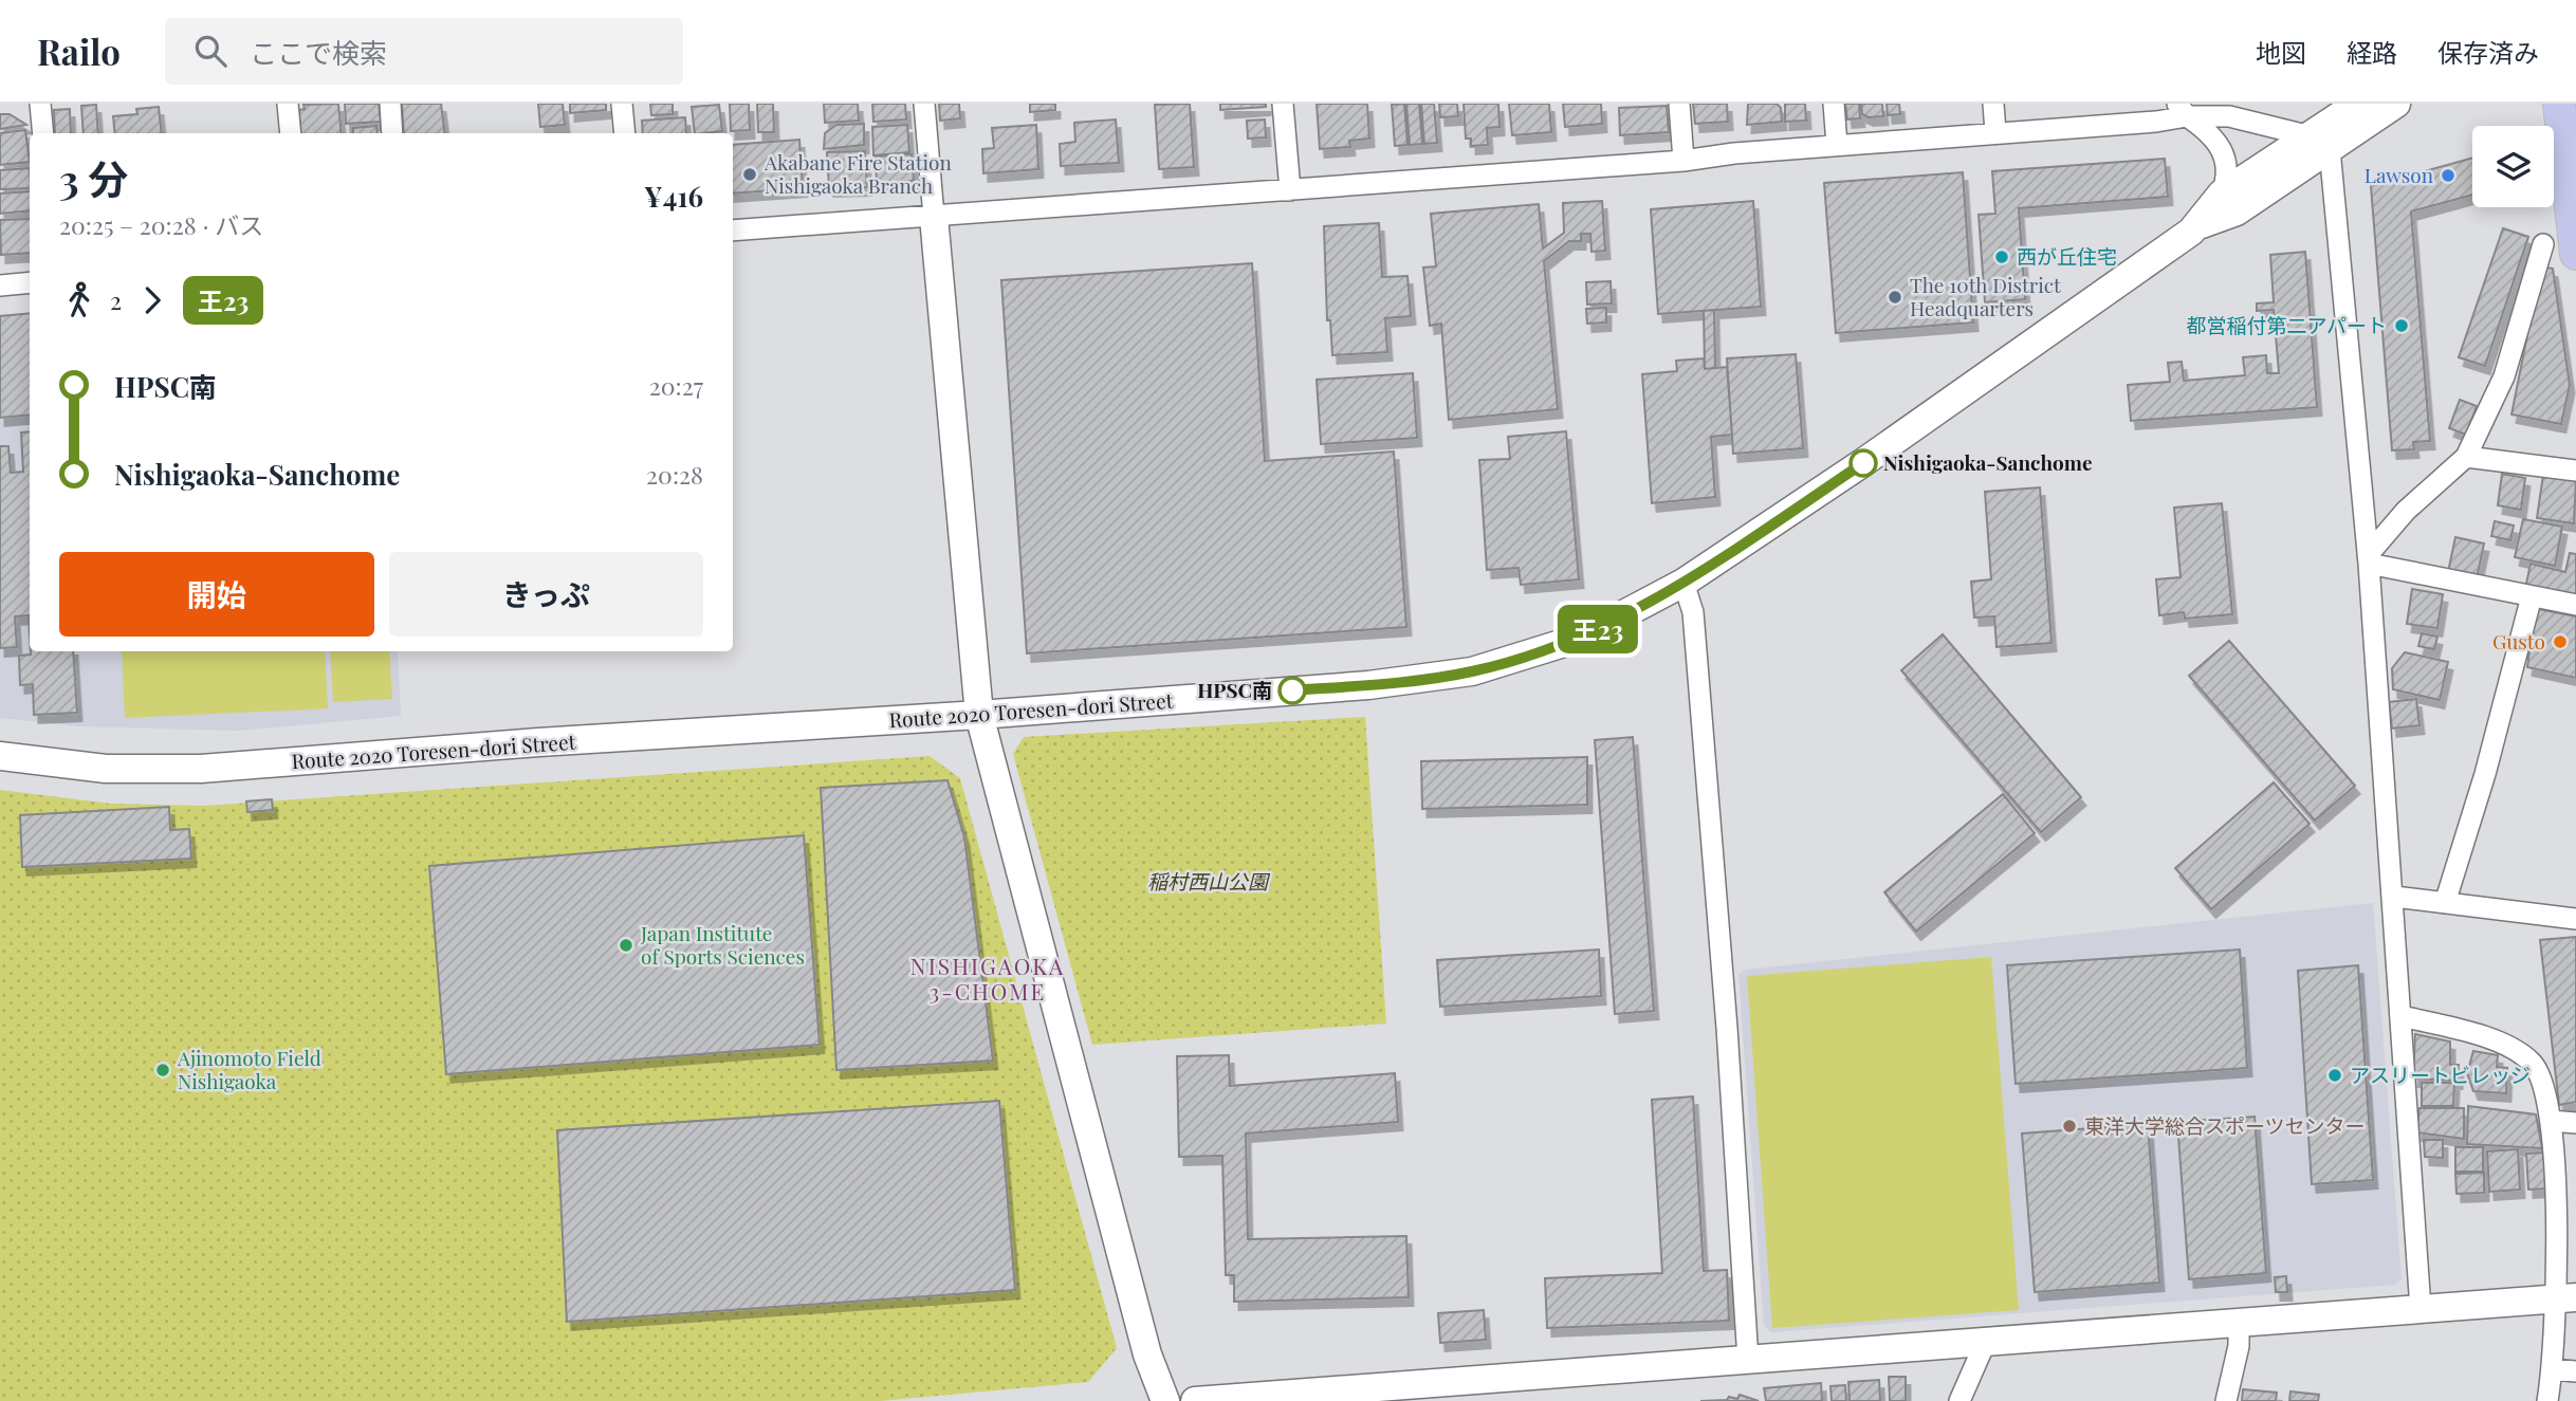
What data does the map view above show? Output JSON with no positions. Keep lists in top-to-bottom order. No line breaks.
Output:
{"streets":{"main road":["Route 2020 Toresen-dori Street"]},"districts":["NISHIGAOKA 3-CHOME"],"parks":["稲村西山公園"],"places":["Akabane Fire Station Nishigaoka Branch","Lawson","西が丘住宅","The 10th District Headquarters","都営稲付第二アパート","Nishigaoka-Sanchome","Gusto","HPSC南","Japan Institute of Sports Sciences","Ajinomoto Field Nishigaoka","アスリートビレッジ","東洋大学総合スポーツセンター"],"lines":["bus line 王23"],"page":{"header":"Railo","search":"ここで検索","nav":["地図","経路","保存済み"],"on_map":"王23","heading":["3 分","20:25 – 20:28 · バス","¥416"],"legs":["2","王23"],"list":[{"name":"HPSC南","value":"20:27"},{"name":"Nishigaoka-Sanchome","value":"20:28"}],"buttons":["開始","きっぷ"]}}
